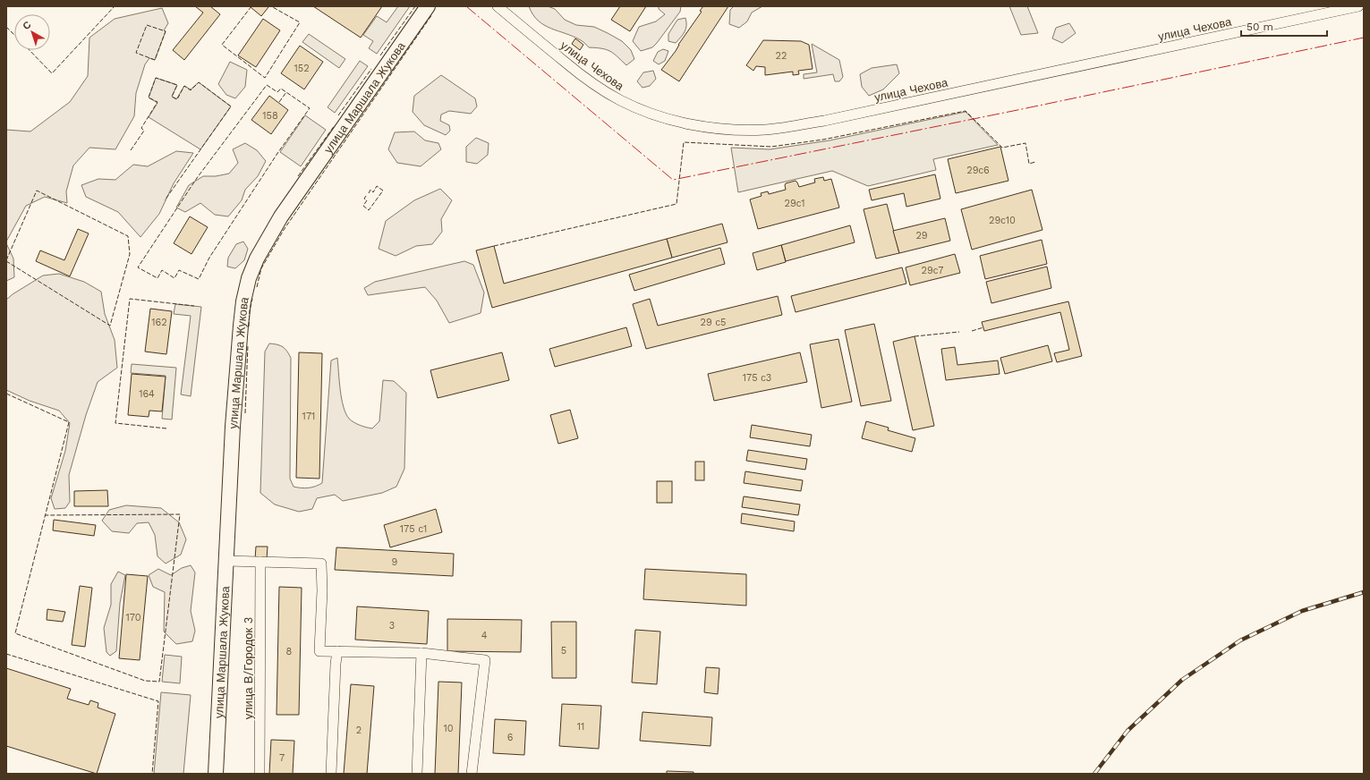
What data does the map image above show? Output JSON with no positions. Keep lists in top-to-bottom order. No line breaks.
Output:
{"streets":{"main road":["улица Маршала Жукова"],"street":["улица Чехова","улица В/Городок 3"]},"house_numbers":["22","152","158","29с6","29с1","29с10","29","29с7","162","29 с5","175 с3","164","171","175 с1","9","170","3","4","5","8","11","10","2","6","7"],"scale_bar":"50 m","north":"top left"}
